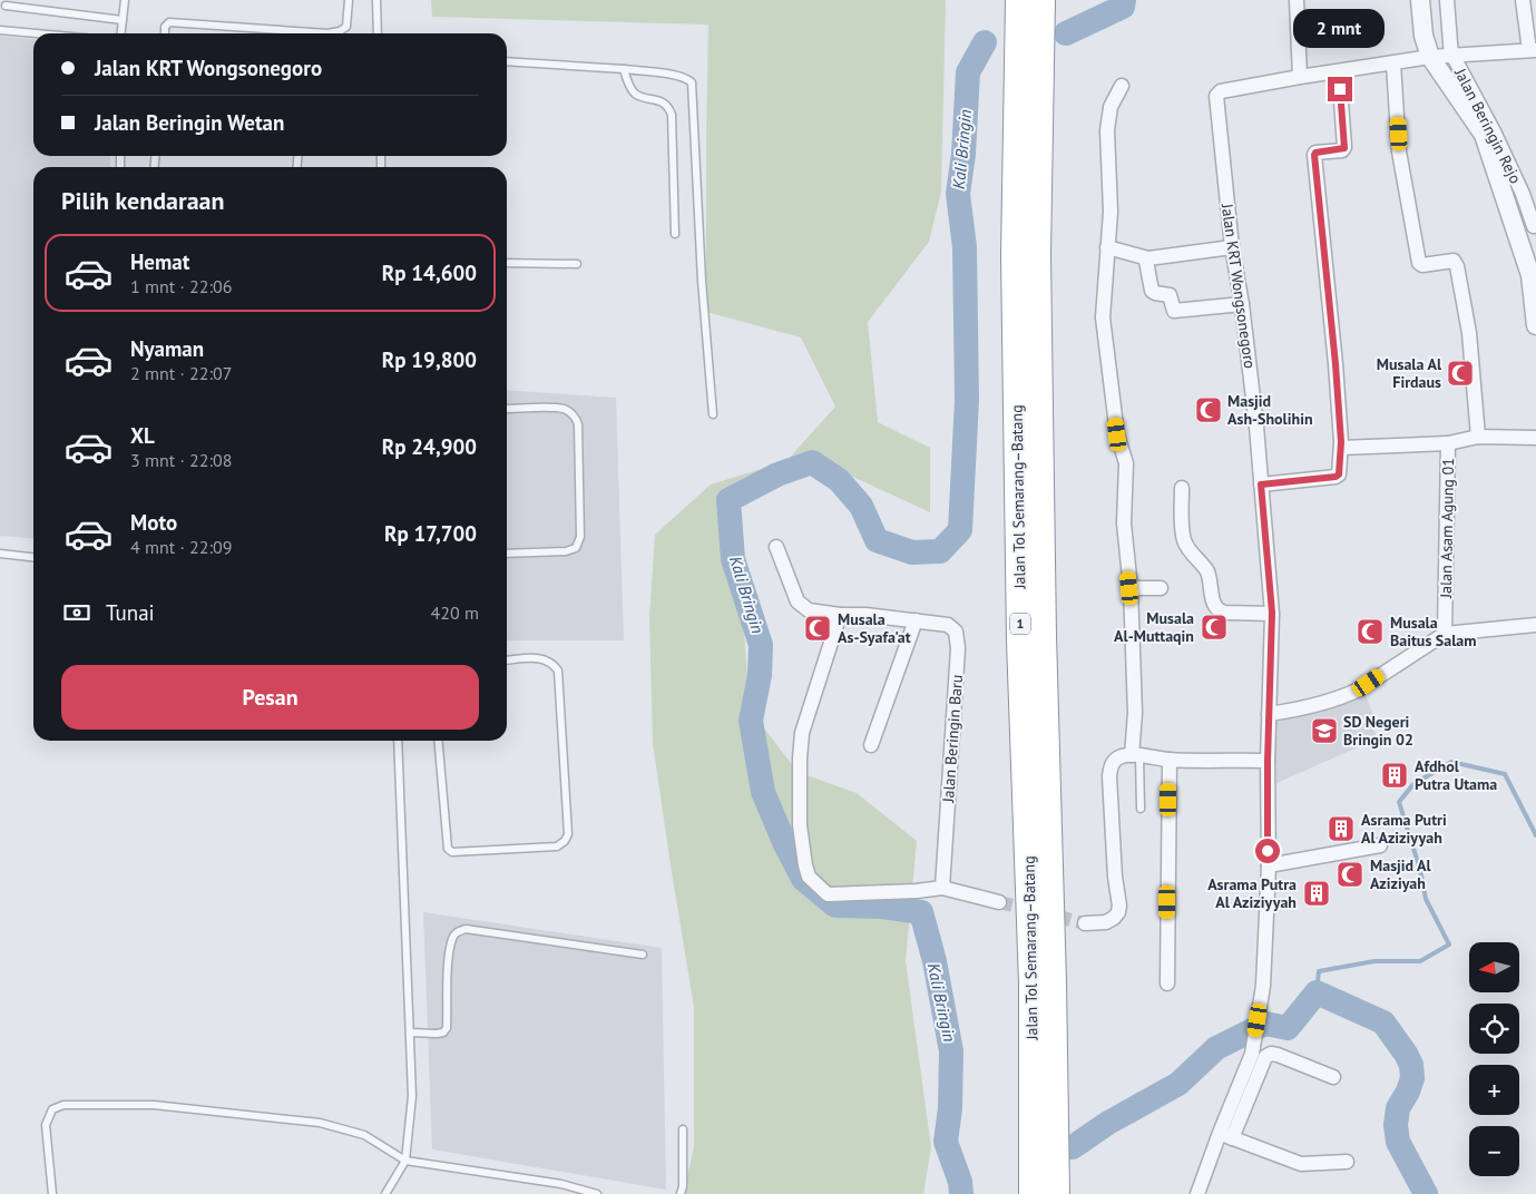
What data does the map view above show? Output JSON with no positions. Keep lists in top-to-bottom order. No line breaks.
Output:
{"streets":{"highway":["Jalan Tol Semarang–Batang","1"],"street":["Jalan Beringin Rejo","Jalan KRT Wongsonegoro","Jalan Asam Agung 01","Jalan Beringin Baru"]},"crossings":[["Jalan Beringin Rejo","Jalan KRT Wongsonegoro"]],"water":["Kali Bringin"],"places":{"mosque":["Musala Al Firdaus","Masjid Ash-Sholihin","Musala Al-Muttaqin","Musala As-Syafa'at","Musala Baitus Salam","Masjid Al Aziziyah"],"school or university":["SD Negeri Bringin 02"],"building":["Afdhol Putra Utama","Asrama Putri Al Aziziyyah","Asrama Putra Al Aziziyyah"]},"north":"left","page":{"bubble":"2 mnt","banner":["Jalan KRT Wongsonegoro","Jalan Beringin Wetan"],"heading":"Pilih kendaraan","list":[{"name":"Hemat","note":"1 mnt · 22:06","value":"Rp 14,600"},{"name":"Nyaman","note":"2 mnt · 22:07","value":"Rp 19,800"},{"name":"XL","note":"3 mnt · 22:08","value":"Rp 24,900"},{"name":"Moto","note":"4 mnt · 22:09","value":"Rp 17,700"}],"pay":["Tunai","420 m"],"buttons":"Pesan","map_buttons":["+","−"]}}
